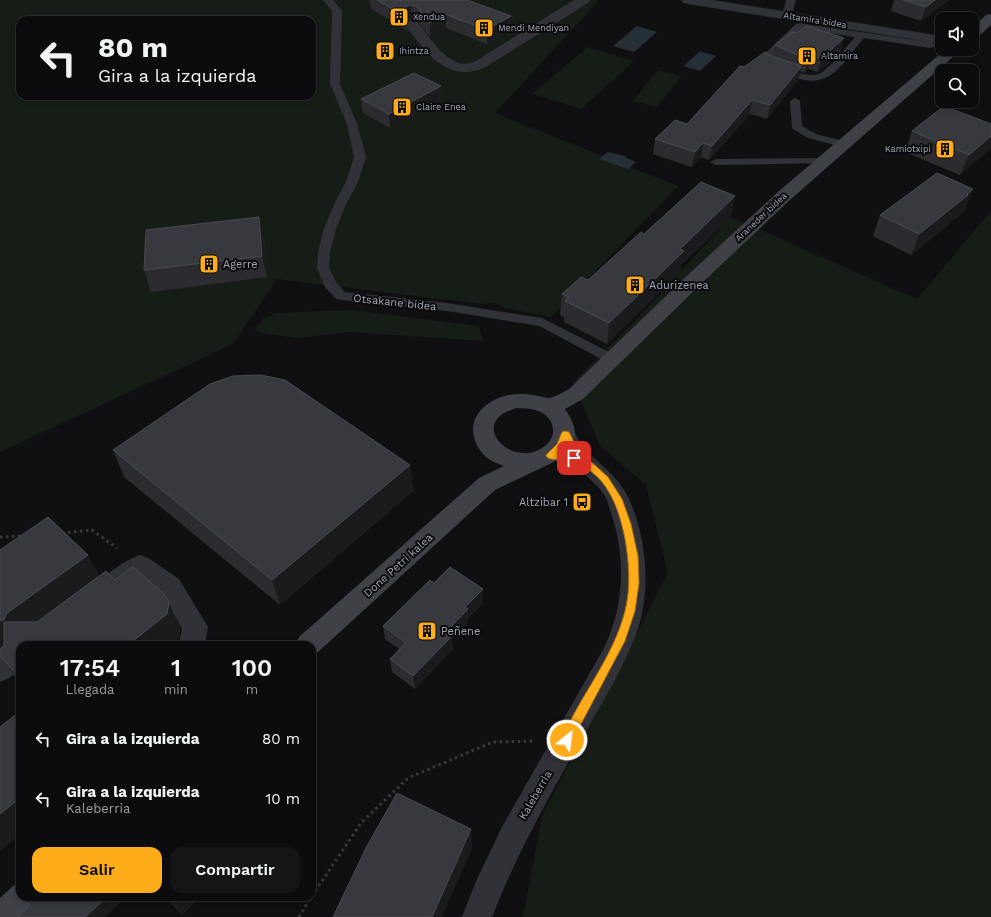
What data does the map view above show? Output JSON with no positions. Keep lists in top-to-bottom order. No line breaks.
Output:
{"streets":{"street":["Altamira bidea","Araneder bidea","Done Petri kalea","Kaleberria"],"lane":["Otsakane bidea"]},"crossings":[["Araneder bidea","Otsakane bidea"],["Araneder bidea","Done Petri kalea"],["Araneder bidea","Kaleberria"],["Done Petri kalea","Kaleberria"]],"places":{"building":["Xendua","Mendi Mendiyan","Ihintza","Altamira","Claire Enea","Kamiotxipi","Agerre","Adurizenea","Peñene"],"bus stop":["Altzibar 1"]},"page":{"turn":["80 m","Gira a la izquierda"],"eta":["17:54","Llegada","1","min","100","m"],"list":[{"name":"Gira a la izquierda","value":"80 m"},{"name":"Gira a la izquierda","note":"Kaleberria","value":"10 m"}],"buttons":["Salir","Compartir"]}}
